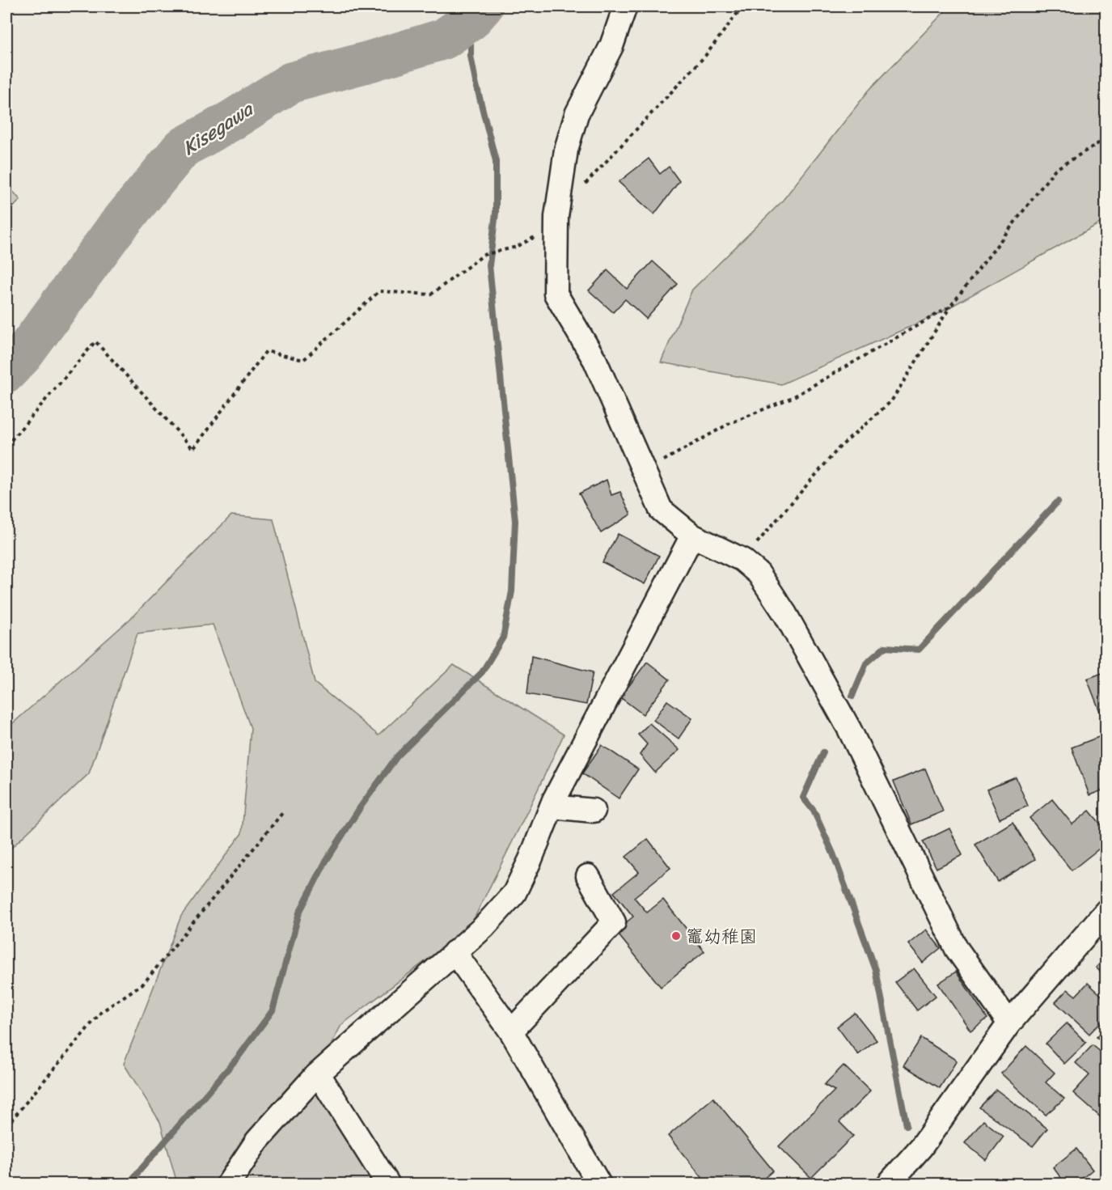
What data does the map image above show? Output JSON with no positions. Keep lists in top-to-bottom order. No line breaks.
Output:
{"water":["Kisegawa"],"places":["竈幼稚園"]}
